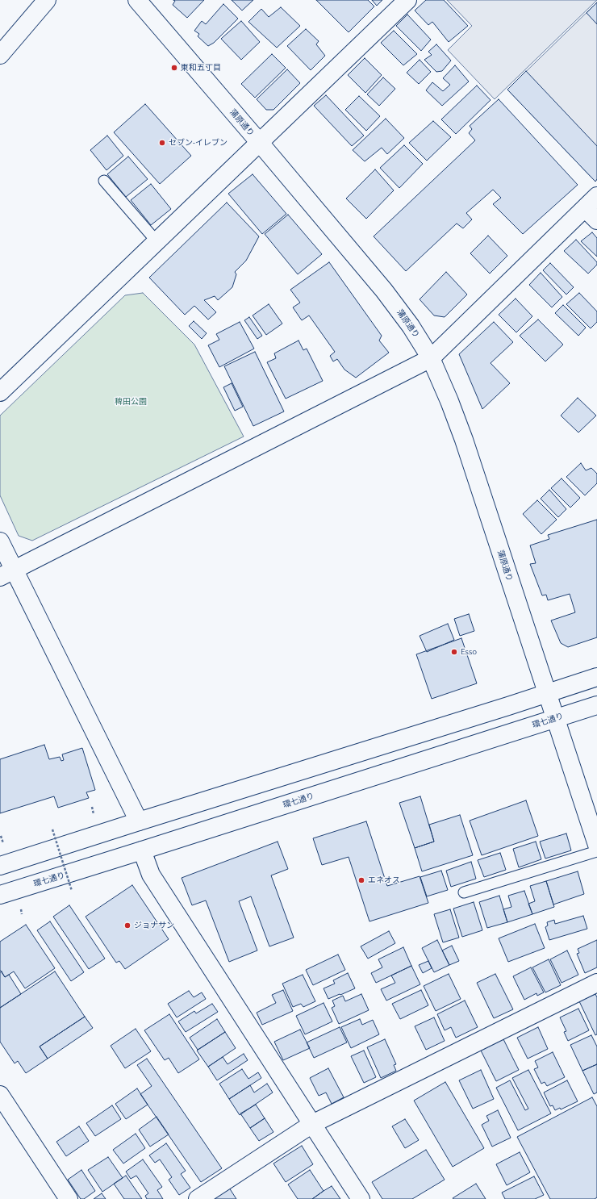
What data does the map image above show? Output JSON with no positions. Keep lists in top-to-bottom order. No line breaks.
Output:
{"streets":{"street":["蒲原通り","環七通り"]},"crossings":[["蒲原通り","環七通り"]],"parks":["稗田公園"],"places":["東和五丁目","セブン-イレブン","Esso","エネオス","ジョナサン"]}
